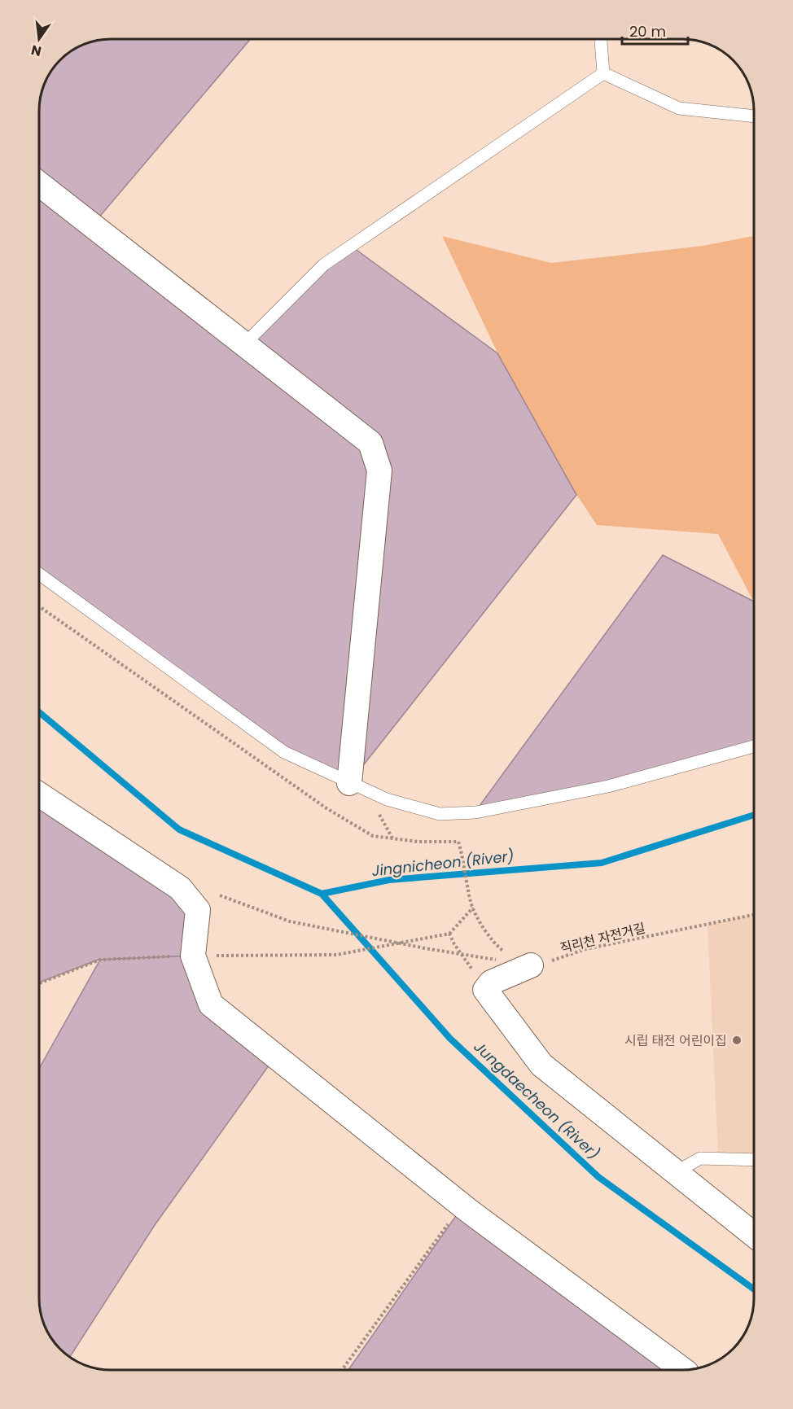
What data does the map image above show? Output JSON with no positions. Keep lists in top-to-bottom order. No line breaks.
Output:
{"streets":{"path":["직리천 자전거길"]},"water":["Jingnicheon (River)","Jungdaecheon (River)"],"places":["시립 태전 어린이집"],"scale_bar":"20 m","north":"bottom"}
